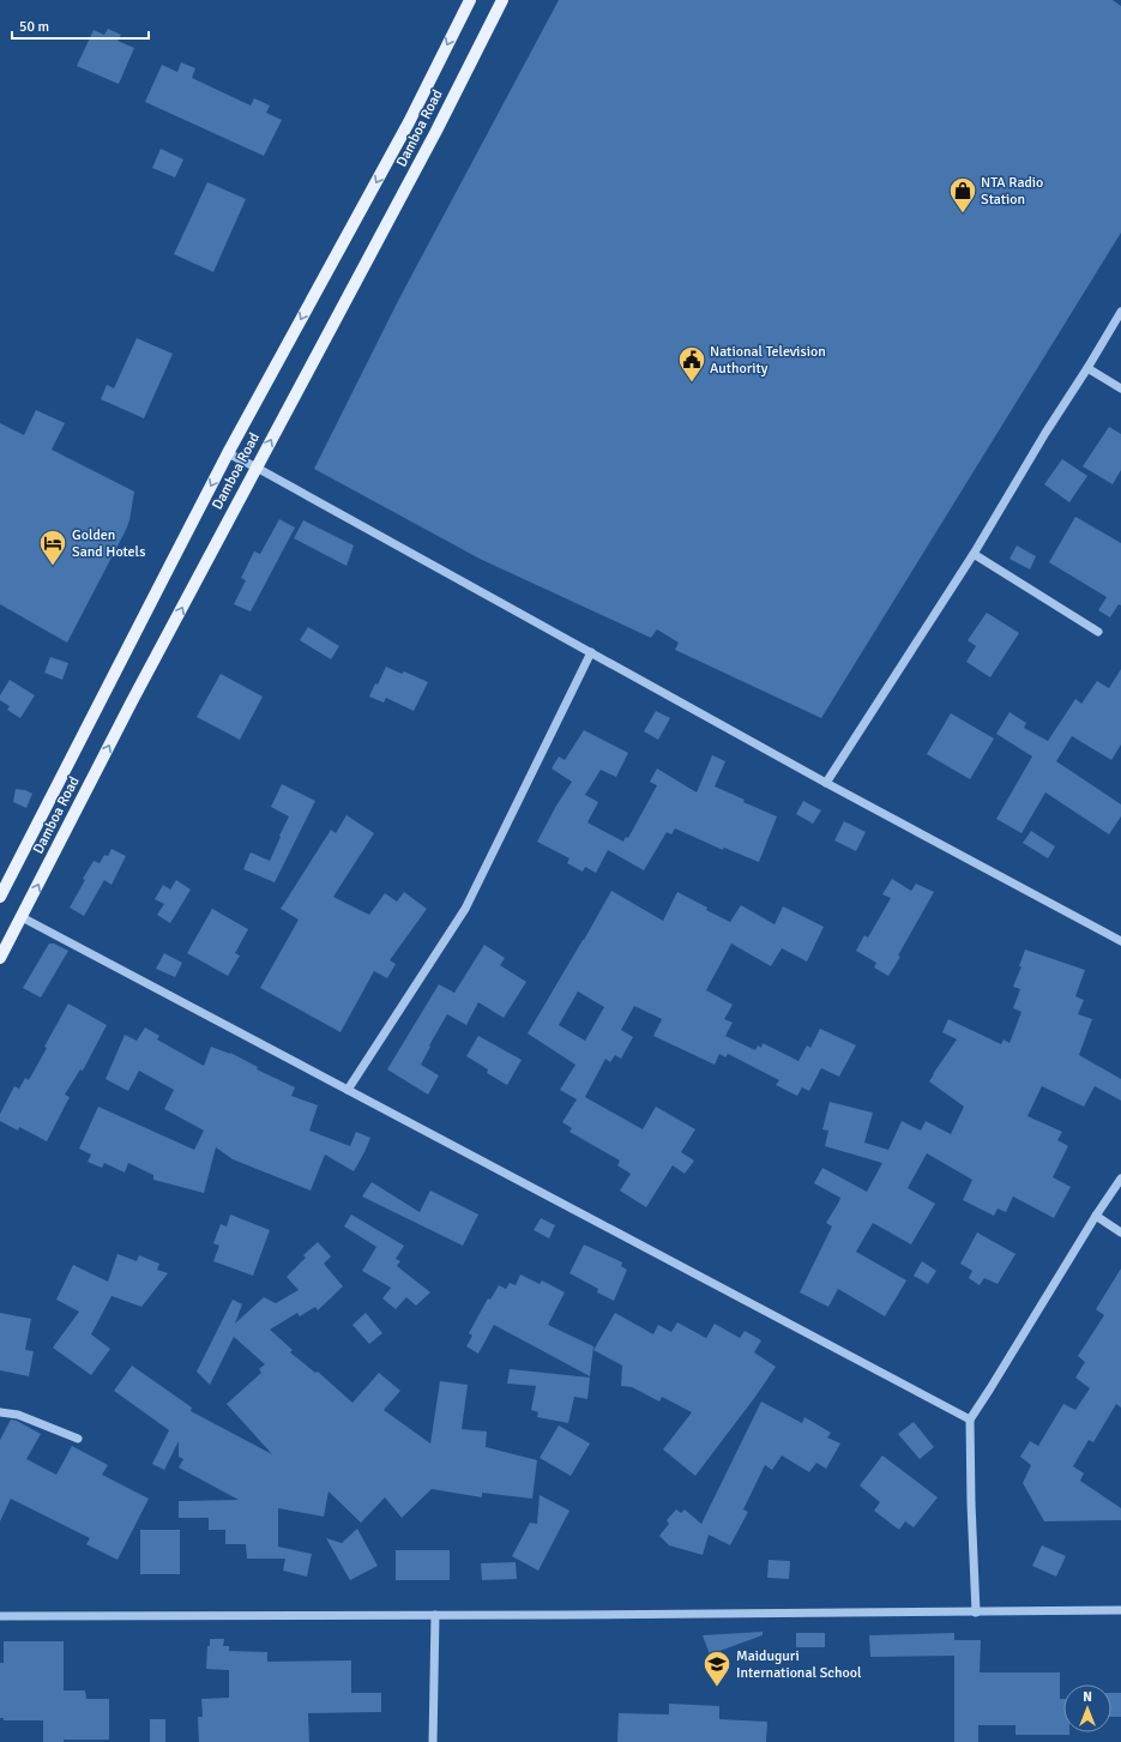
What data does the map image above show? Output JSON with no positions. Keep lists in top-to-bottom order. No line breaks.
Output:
{"streets":{"main road":["Damboa Road"]},"places":{"shop":["NTA Radio Station"],"public building":["National Television Authority"],"hotel":["Golden Sand Hotels"],"school or university":["Maiduguri International School"]},"scale_bar":"50 m","north":"top"}
